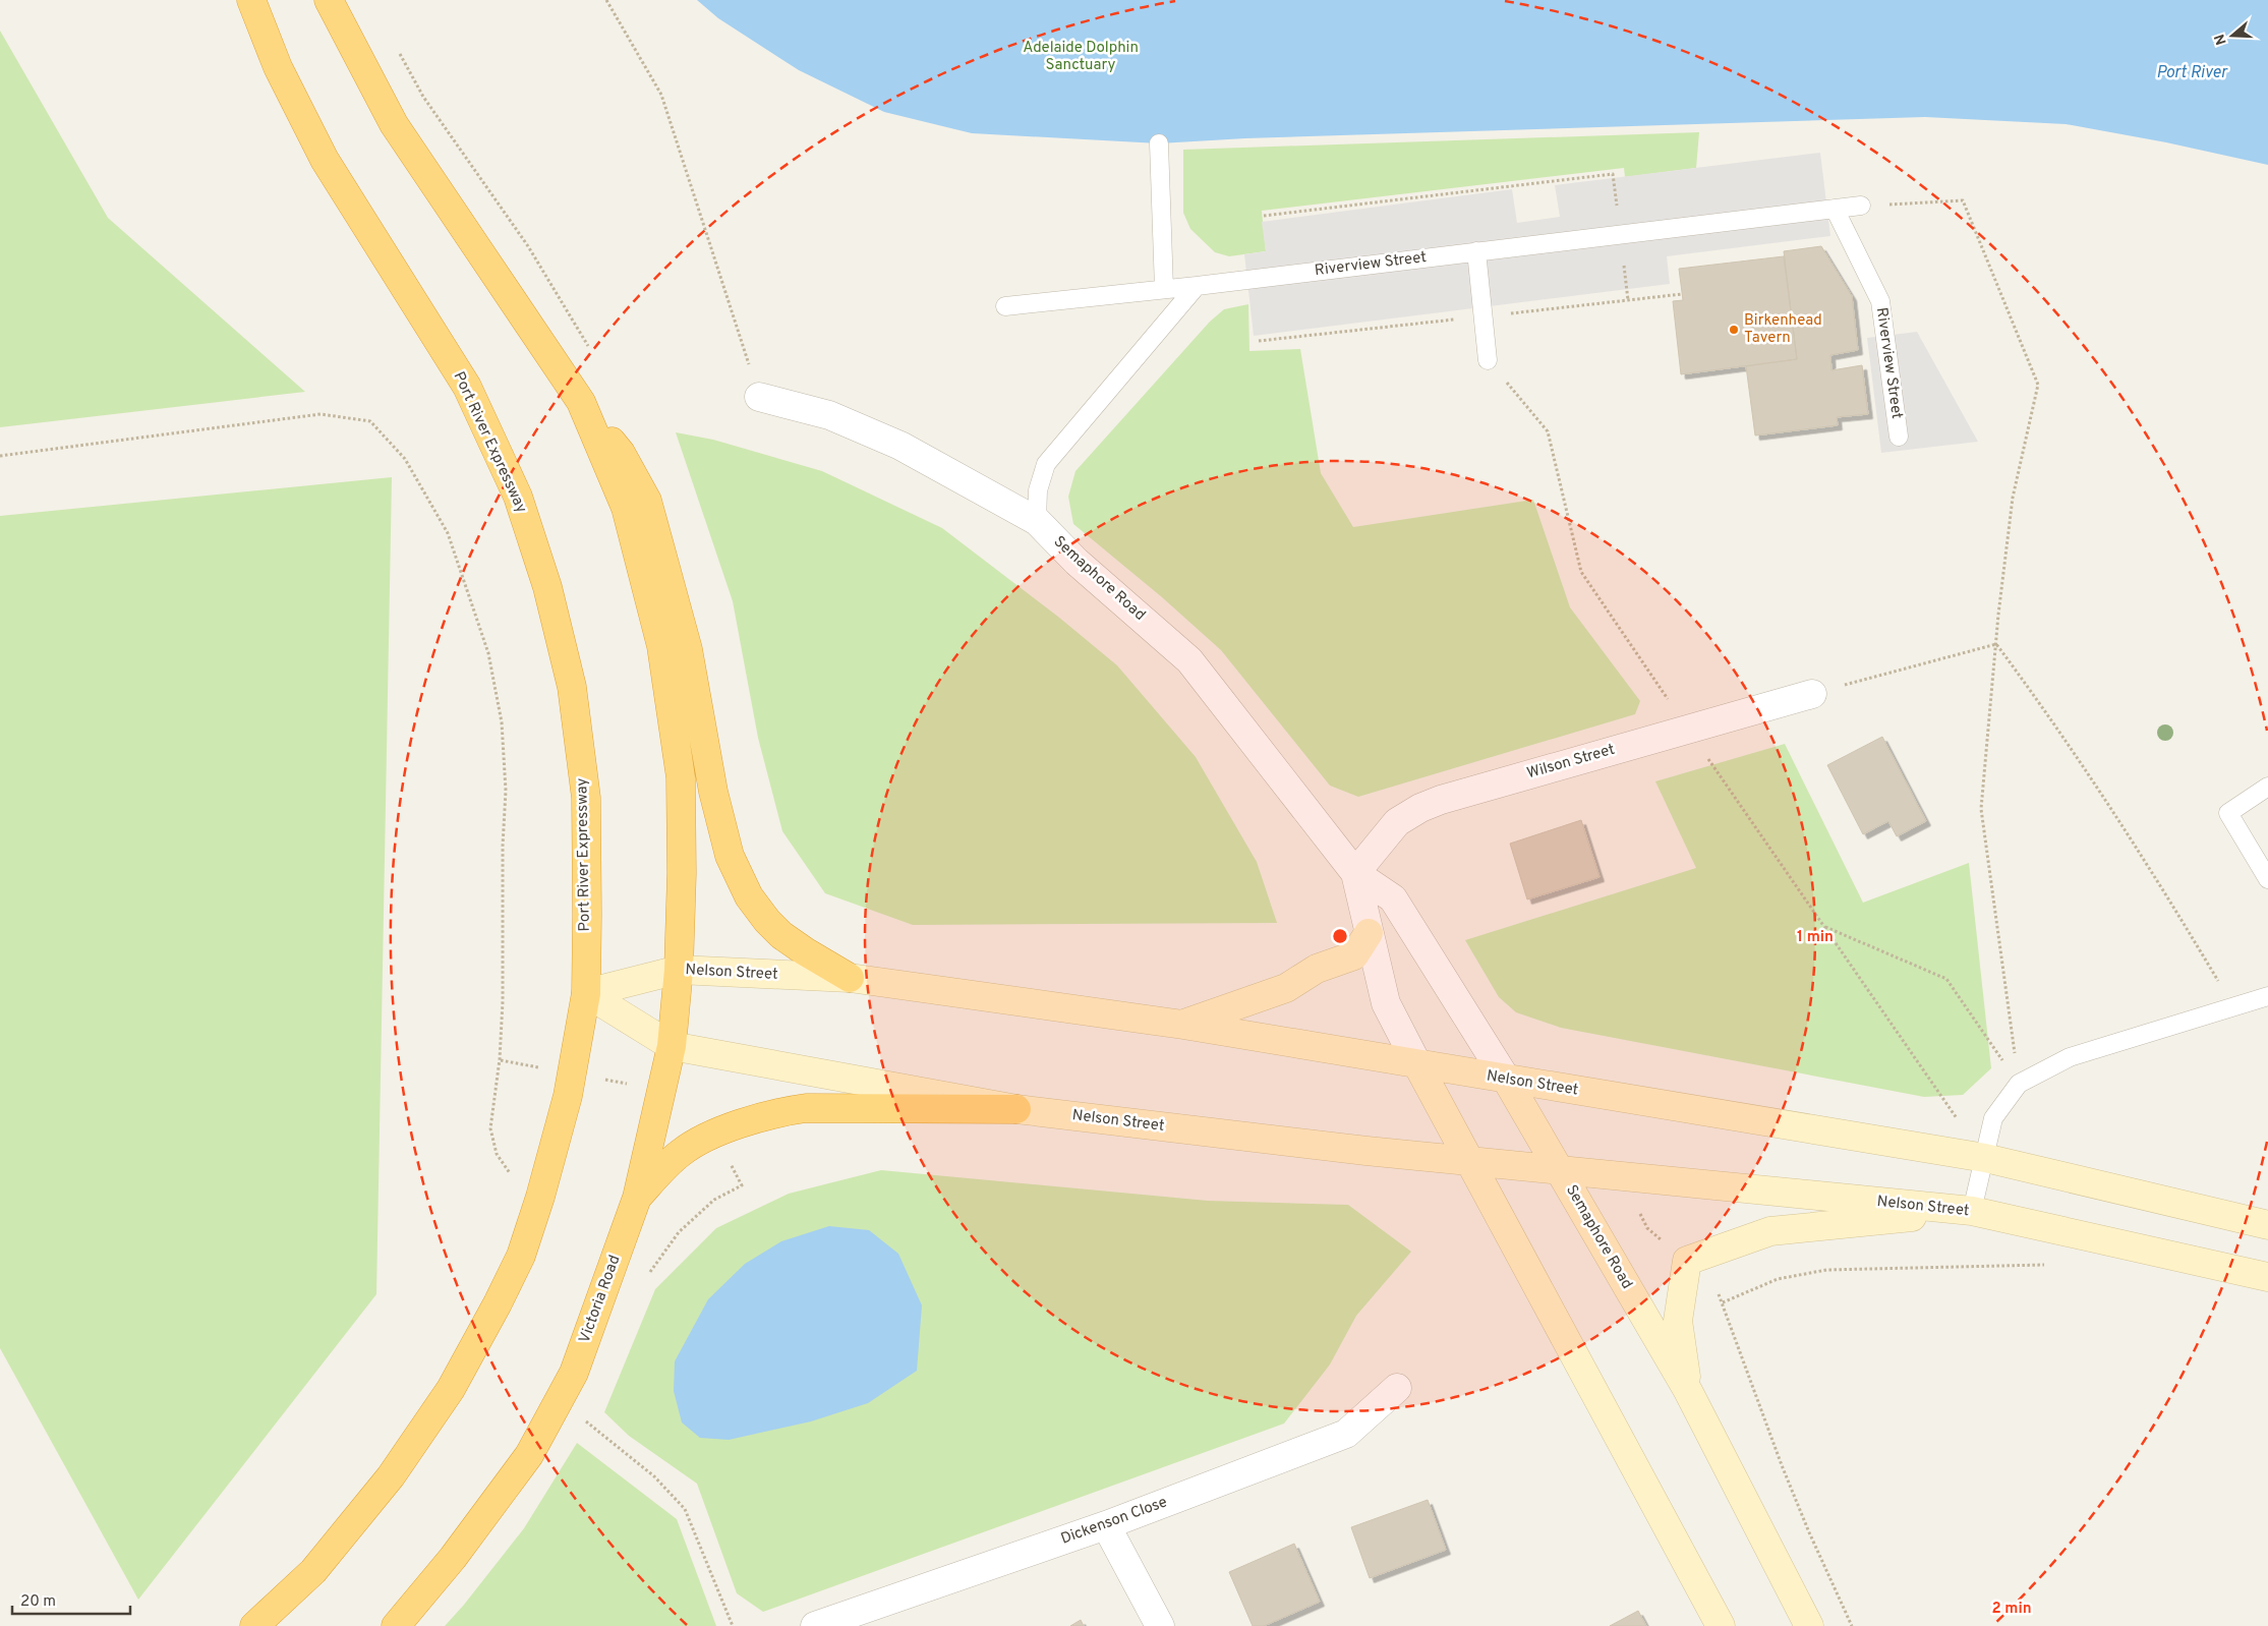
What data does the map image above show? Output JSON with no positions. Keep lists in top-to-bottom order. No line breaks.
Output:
{"streets":{"highway":["Port River Expressway","Victoria Road"],"main road":["Semaphore Road","Nelson Street"],"street":["Wilson Street","Dickenson Close"],"lane":["Riverview Street"]},"crossings":[["Port River Expressway","Nelson Street"],["Semaphore Road","Wilson Street"],["Semaphore Road","Nelson Street"],["Nelson Street","Victoria Road"]],"water":["Port River"],"parks":["Adelaide Dolphin Sanctuary"],"places":["Birkenhead Tavern"],"scale_bar":"20 m","north":"left","rings":["1 min","2 min"]}
